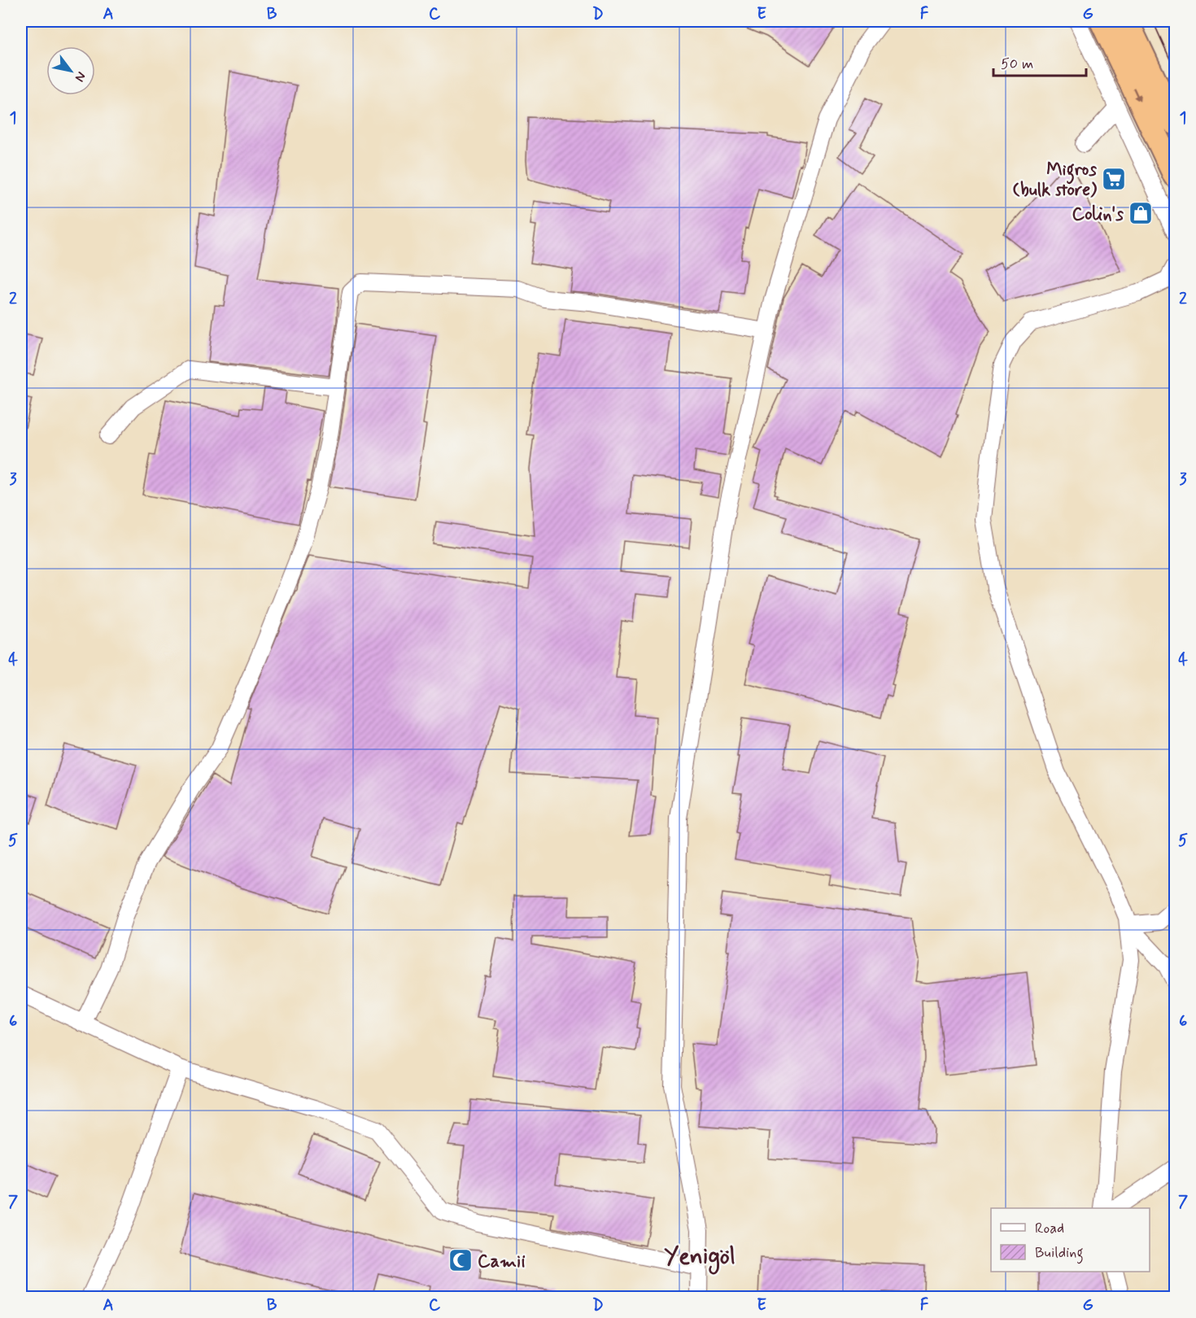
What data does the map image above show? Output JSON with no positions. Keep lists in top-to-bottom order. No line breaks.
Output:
{"districts":["Yenigöl"],"places":{"supermarket":["Migros (bulk store)"],"shop":["Colin's"],"mosque":["Camii"]},"legend":["Road","Building"],"scale_bar":"50 m","north":"bottom right","grid":{"columns":["A","B","C","D","E","F","G"],"rows":["1","2","3","4","5","6","7"]}}
